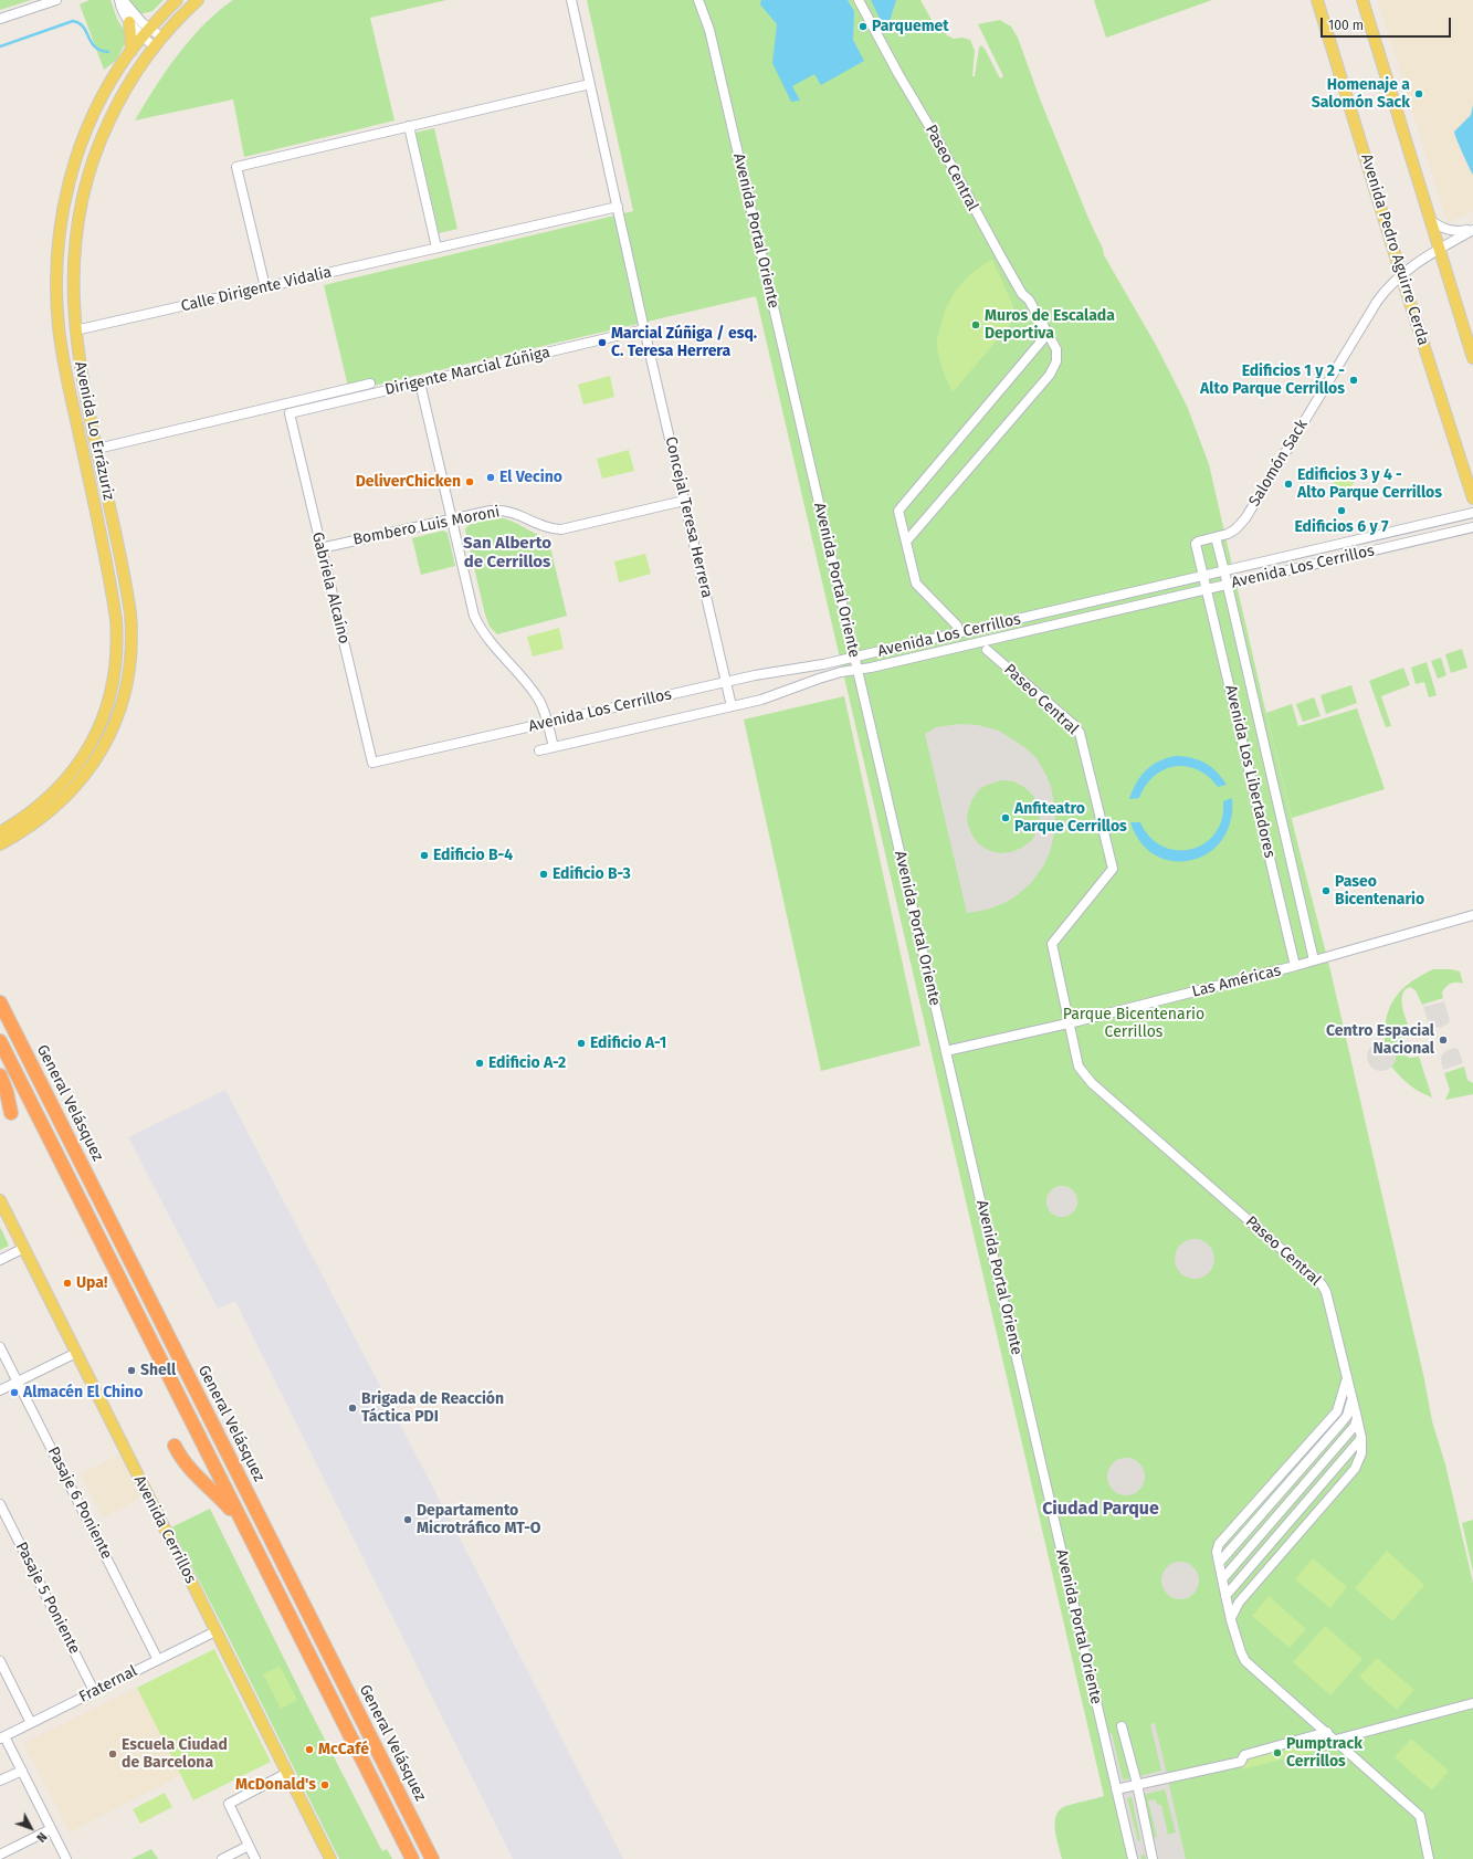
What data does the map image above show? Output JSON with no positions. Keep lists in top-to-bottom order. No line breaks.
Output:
{"streets":{"highway":["General Velásquez"],"main road":["Avenida Pedro Aguirre Cerda","Avenida Lo Errázuriz","Avenida Cerrillos"],"street":["Paseo Central","Avenida Portal Oriente","Calle Dirigente Vidalia","Dirigente Marcial Zúñiga","Salomón Sack","Concejal Teresa Herrera","Bombero Luis Moroni","Avenida Los Cerrillos","Gabriela Alcaíno","Avenida Los Libertadores","Las Américas","Pasaje 6 Poniente","Pasaje 5 Poniente","Fraternal"]},"crossings":[["Paseo Central","Las Américas"],["Avenida Portal Oriente","Avenida Los Cerrillos"],["Avenida Portal Oriente","Las Américas"],["Avenida Pedro Aguirre Cerda","Salomón Sack"],["Calle Dirigente Vidalia","Avenida Lo Errázuriz"],["Calle Dirigente Vidalia","Concejal Teresa Herrera"],["Dirigente Marcial Zúñiga","Concejal Teresa Herrera"],["Dirigente Marcial Zúñiga","Gabriela Alcaíno"],["Salomón Sack","Avenida Los Libertadores"],["Concejal Teresa Herrera","Bombero Luis Moroni"],["Concejal Teresa Herrera","Avenida Los Cerrillos"],["Bombero Luis Moroni","Gabriela Alcaíno"],["Avenida Los Cerrillos","Gabriela Alcaíno"],["Avenida Los Cerrillos","Avenida Los Libertadores"],["Avenida Los Libertadores","Las Américas"],["Pasaje 6 Poniente","Fraternal"],["Avenida Cerrillos","Fraternal"],["Pasaje 5 Poniente","Fraternal"]],"districts":["San Alberto de Cerrillos","Ciudad Parque"],"parks":["Parque Bicentenario Cerrillos"],"places":["Parquemet","Homenaje a Salomón Sack","Muros de Escalada Deportiva","Marcial Zúñiga / esq. C. Teresa Herrera","Edificios 1 y 2 - Alto Parque Cerrillos","El Vecino","DeliverChicken","Edificios 3 y 4 - Alto Parque Cerrillos","Edificios 6 y 7","Anfiteatro Parque Cerrillos","Edificio B-4","Edificio B-3","Paseo Bicentenario","Centro Espacial Nacional","Edificio A-1","Edificio A-2","Upa!","Shell","Almacén El Chino","Brigada de Reacción Táctica PDI","Departamento Microtráfico MT-O","McCafé","Pumptrack Cerrillos","Escuela Ciudad de Barcelona","McDonald's"],"scale_bar":"100 m","north":"bottom right"}
